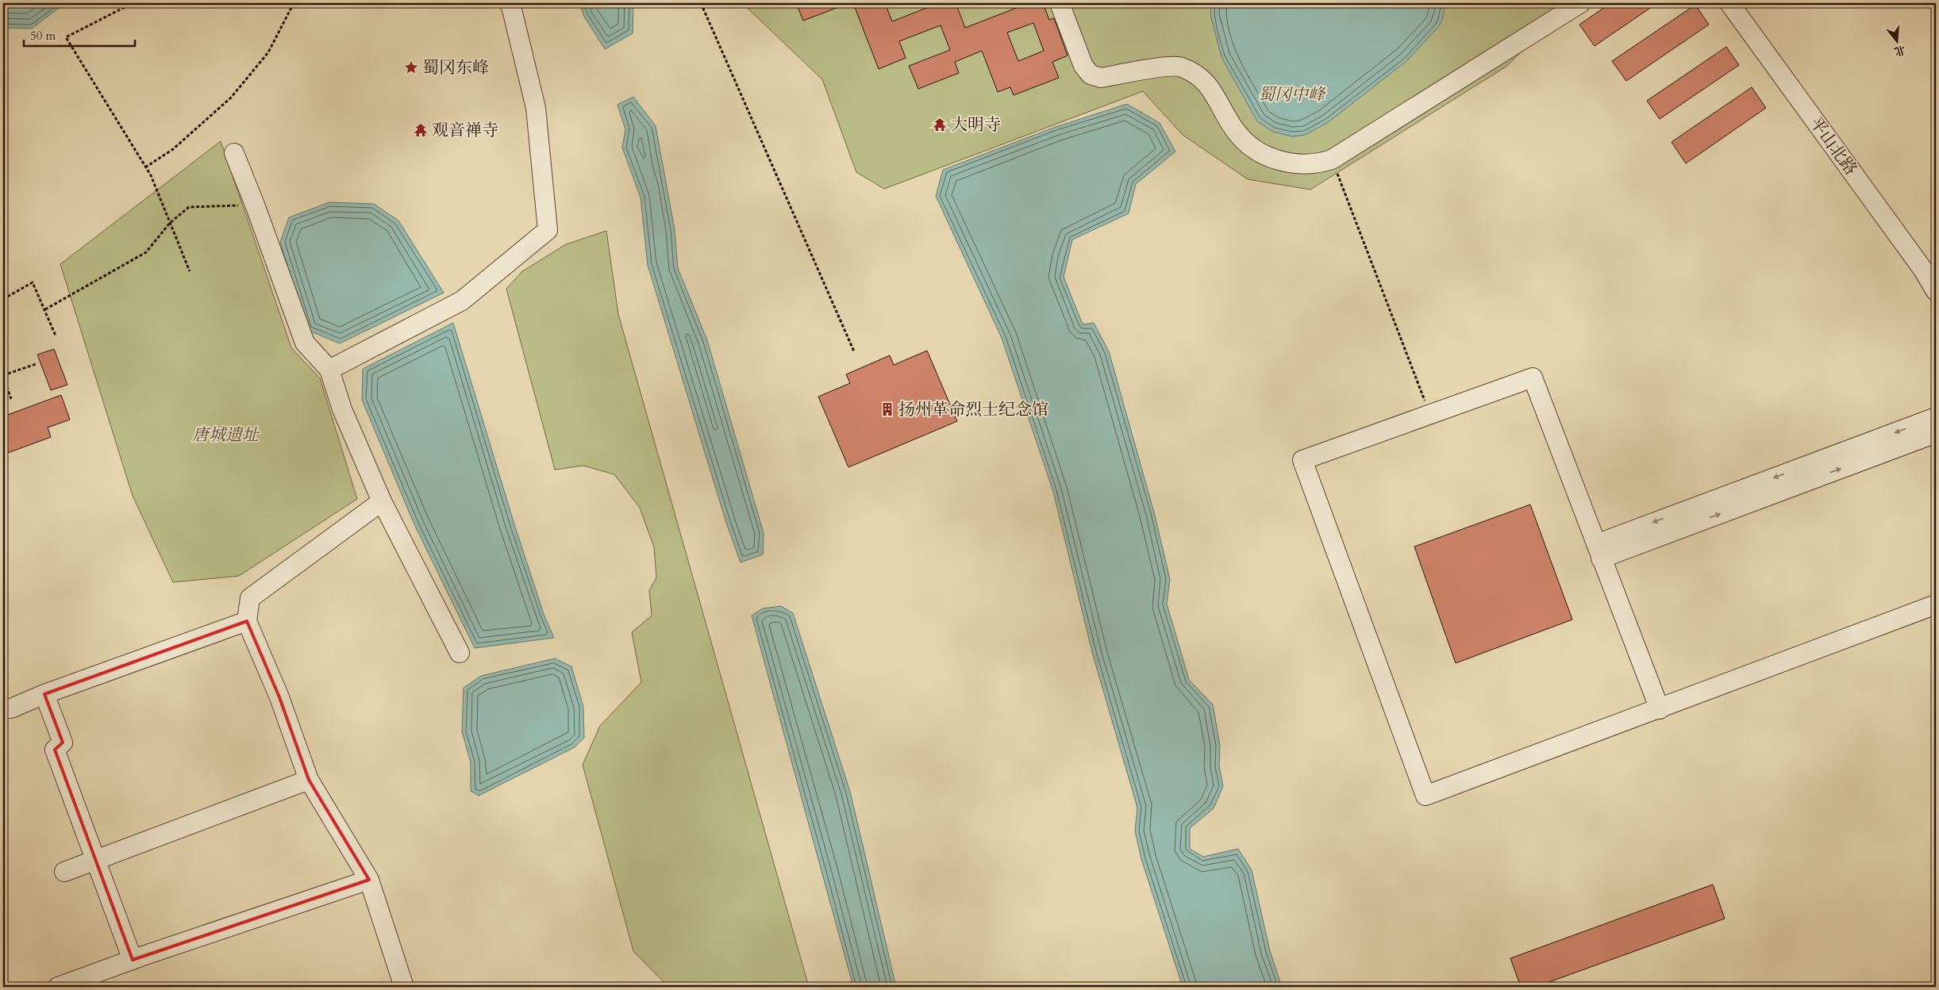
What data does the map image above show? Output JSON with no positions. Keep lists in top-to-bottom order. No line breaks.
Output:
{"streets":{"street":["平山北路"]},"parks":["蜀冈中峰","唐城遗址"],"places":{"place":["蜀冈东峰"],"temple":["大明寺","观音禅寺"],"building":["扬州革命烈士纪念馆"]},"scale_bar":"50 m","north":"bottom"}
